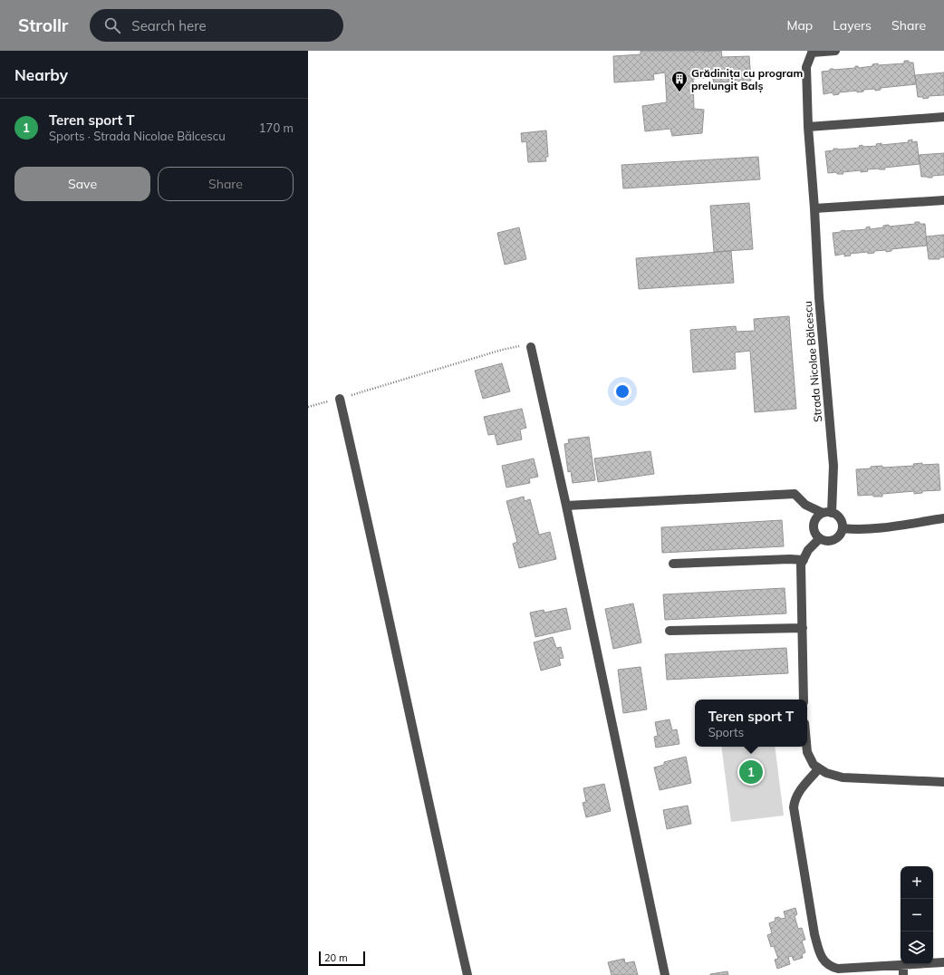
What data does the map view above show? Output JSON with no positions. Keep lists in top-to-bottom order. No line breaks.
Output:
{"streets":{"street":["Strada Nicolae Bălcescu"]},"places":{"building":["Grădinița cu program prelungit Balș"]},"scale_bar":"20 m","page":{"header":"Strollr","search":"Search here","nav":["Map","Layers","Share"],"heading":"Nearby","list":[{"mark":"1","name":"Teren sport T","note":"Sports · Strada Nicolae Bălcescu","value":"170 m"}],"buttons":["Save","Share"],"popup":["Teren sport T","Sports"],"pins":"1","map_buttons":["+","−"],"scale":"20 m"}}
